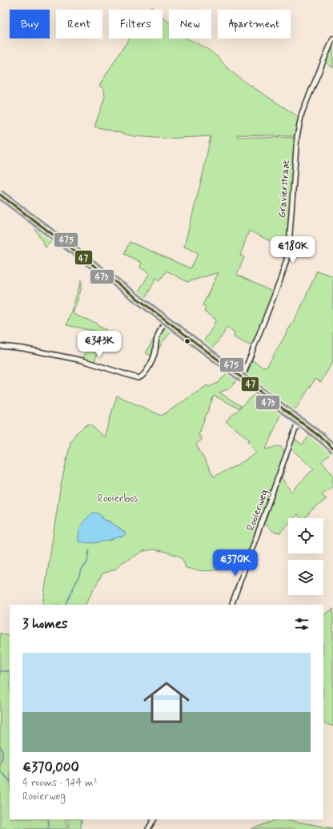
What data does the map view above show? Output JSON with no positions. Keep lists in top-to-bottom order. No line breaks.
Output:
{"streets":{"street":["Gravierstraat","Rooierweg"]},"parks":["Rooierbos"],"lines":["transit line 475","transit line 47","transit line 473"],"page":{"chip":["Buy","Rent","Filters","New","Apartment"],"price":["€180K","€343K","€370K"],"heading":"3 homes","list":[{"name":"€370,000","note":"4 rooms · 144 m² · Rooierweg"}]}}
